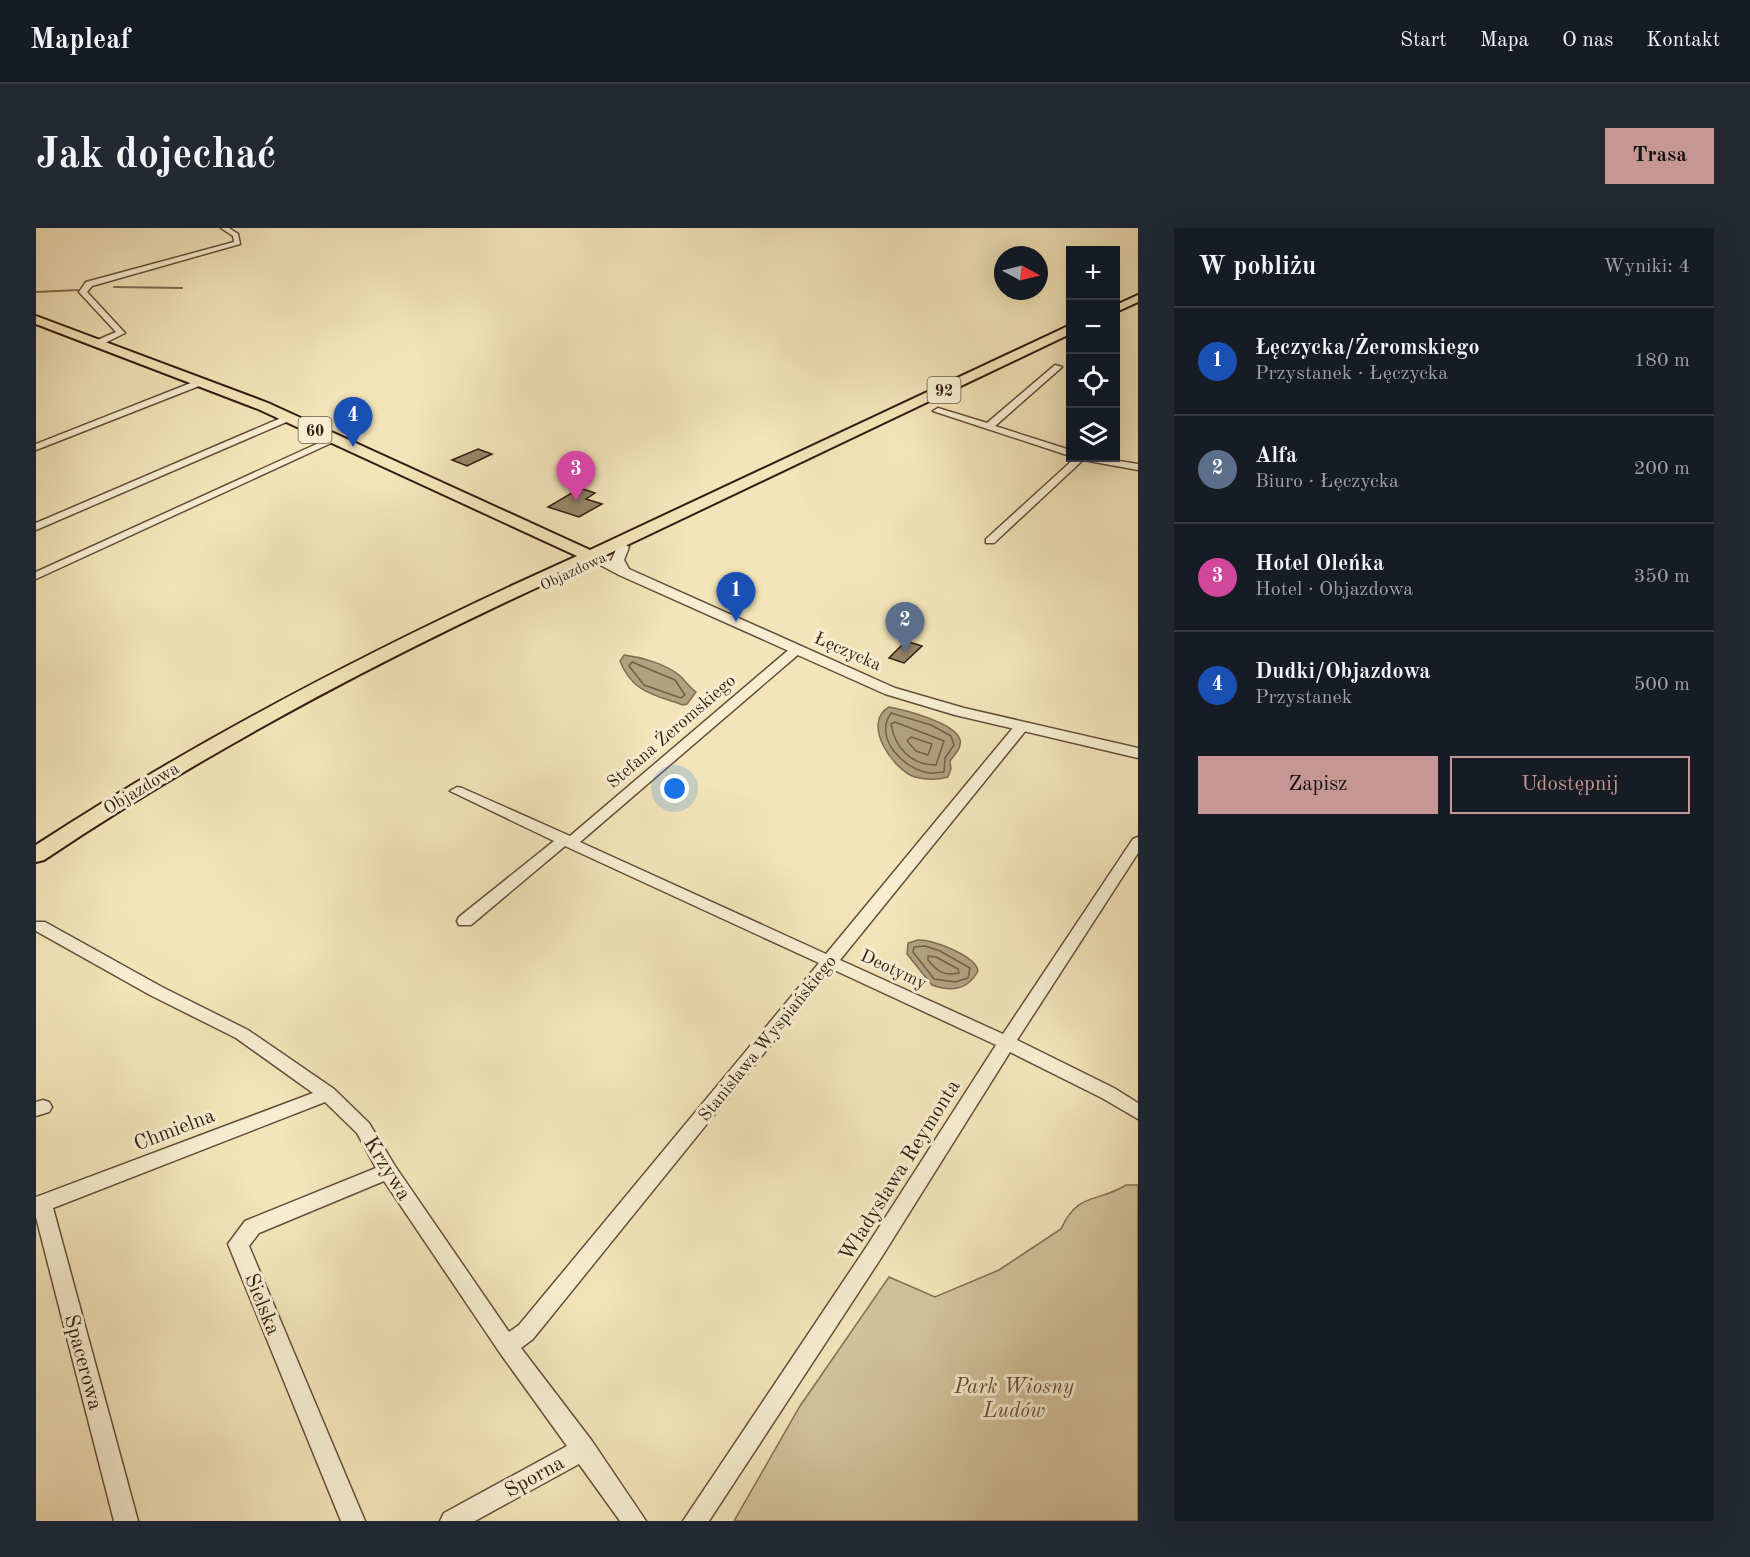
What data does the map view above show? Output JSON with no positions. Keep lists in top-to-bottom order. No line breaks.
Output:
{"streets":{"main road":["92","60","Objazdowa"],"street":["Łęczycka","Stefana Żeromskiego","Deotymy","Stanisława Wyspiańskiego","Chmielna","Krzywa","Władysława Reymonta","Sielska","Spacerowa","Sporna"]},"crossings":[["60","Objazdowa"],["60","Łęczycka"],["Objazdowa","Łęczycka"],["Łęczycka","Stefana Żeromskiego"],["Łęczycka","Stanisława Wyspiańskiego"],["Stefana Żeromskiego","Deotymy"],["Deotymy","Stanisława Wyspiańskiego"],["Deotymy","Władysława Reymonta"],["Stanisława Wyspiańskiego","Krzywa"],["Chmielna","Krzywa"],["Chmielna","Spacerowa"],["Krzywa","Sielska"],["Krzywa","Sporna"]],"parks":["Park Wiosny Ludów"],"north":"right","page":{"header":"Mapleaf","nav":["Start","Mapa","O nas","Kontakt"],"buttons":["Trasa",["Zapisz","Udostępnij"]],"title":"Jak dojechać","heading":["W pobliżu","Wyniki: 4"],"map_buttons":["+","−"],"list":[{"mark":"1","name":"Łęczycka/Żeromskiego","note":"Przystanek · Łęczycka","value":"180 m"},{"mark":"2","name":"Alfa","note":"Biuro · Łęczycka","value":"200 m"},{"mark":"3","name":"Hotel Oleńka","note":"Hotel · Objazdowa","value":"350 m"},{"mark":"4","name":"Dudki/Objazdowa","note":"Przystanek","value":"500 m"}],"pins":["4","3","1","2"]}}
